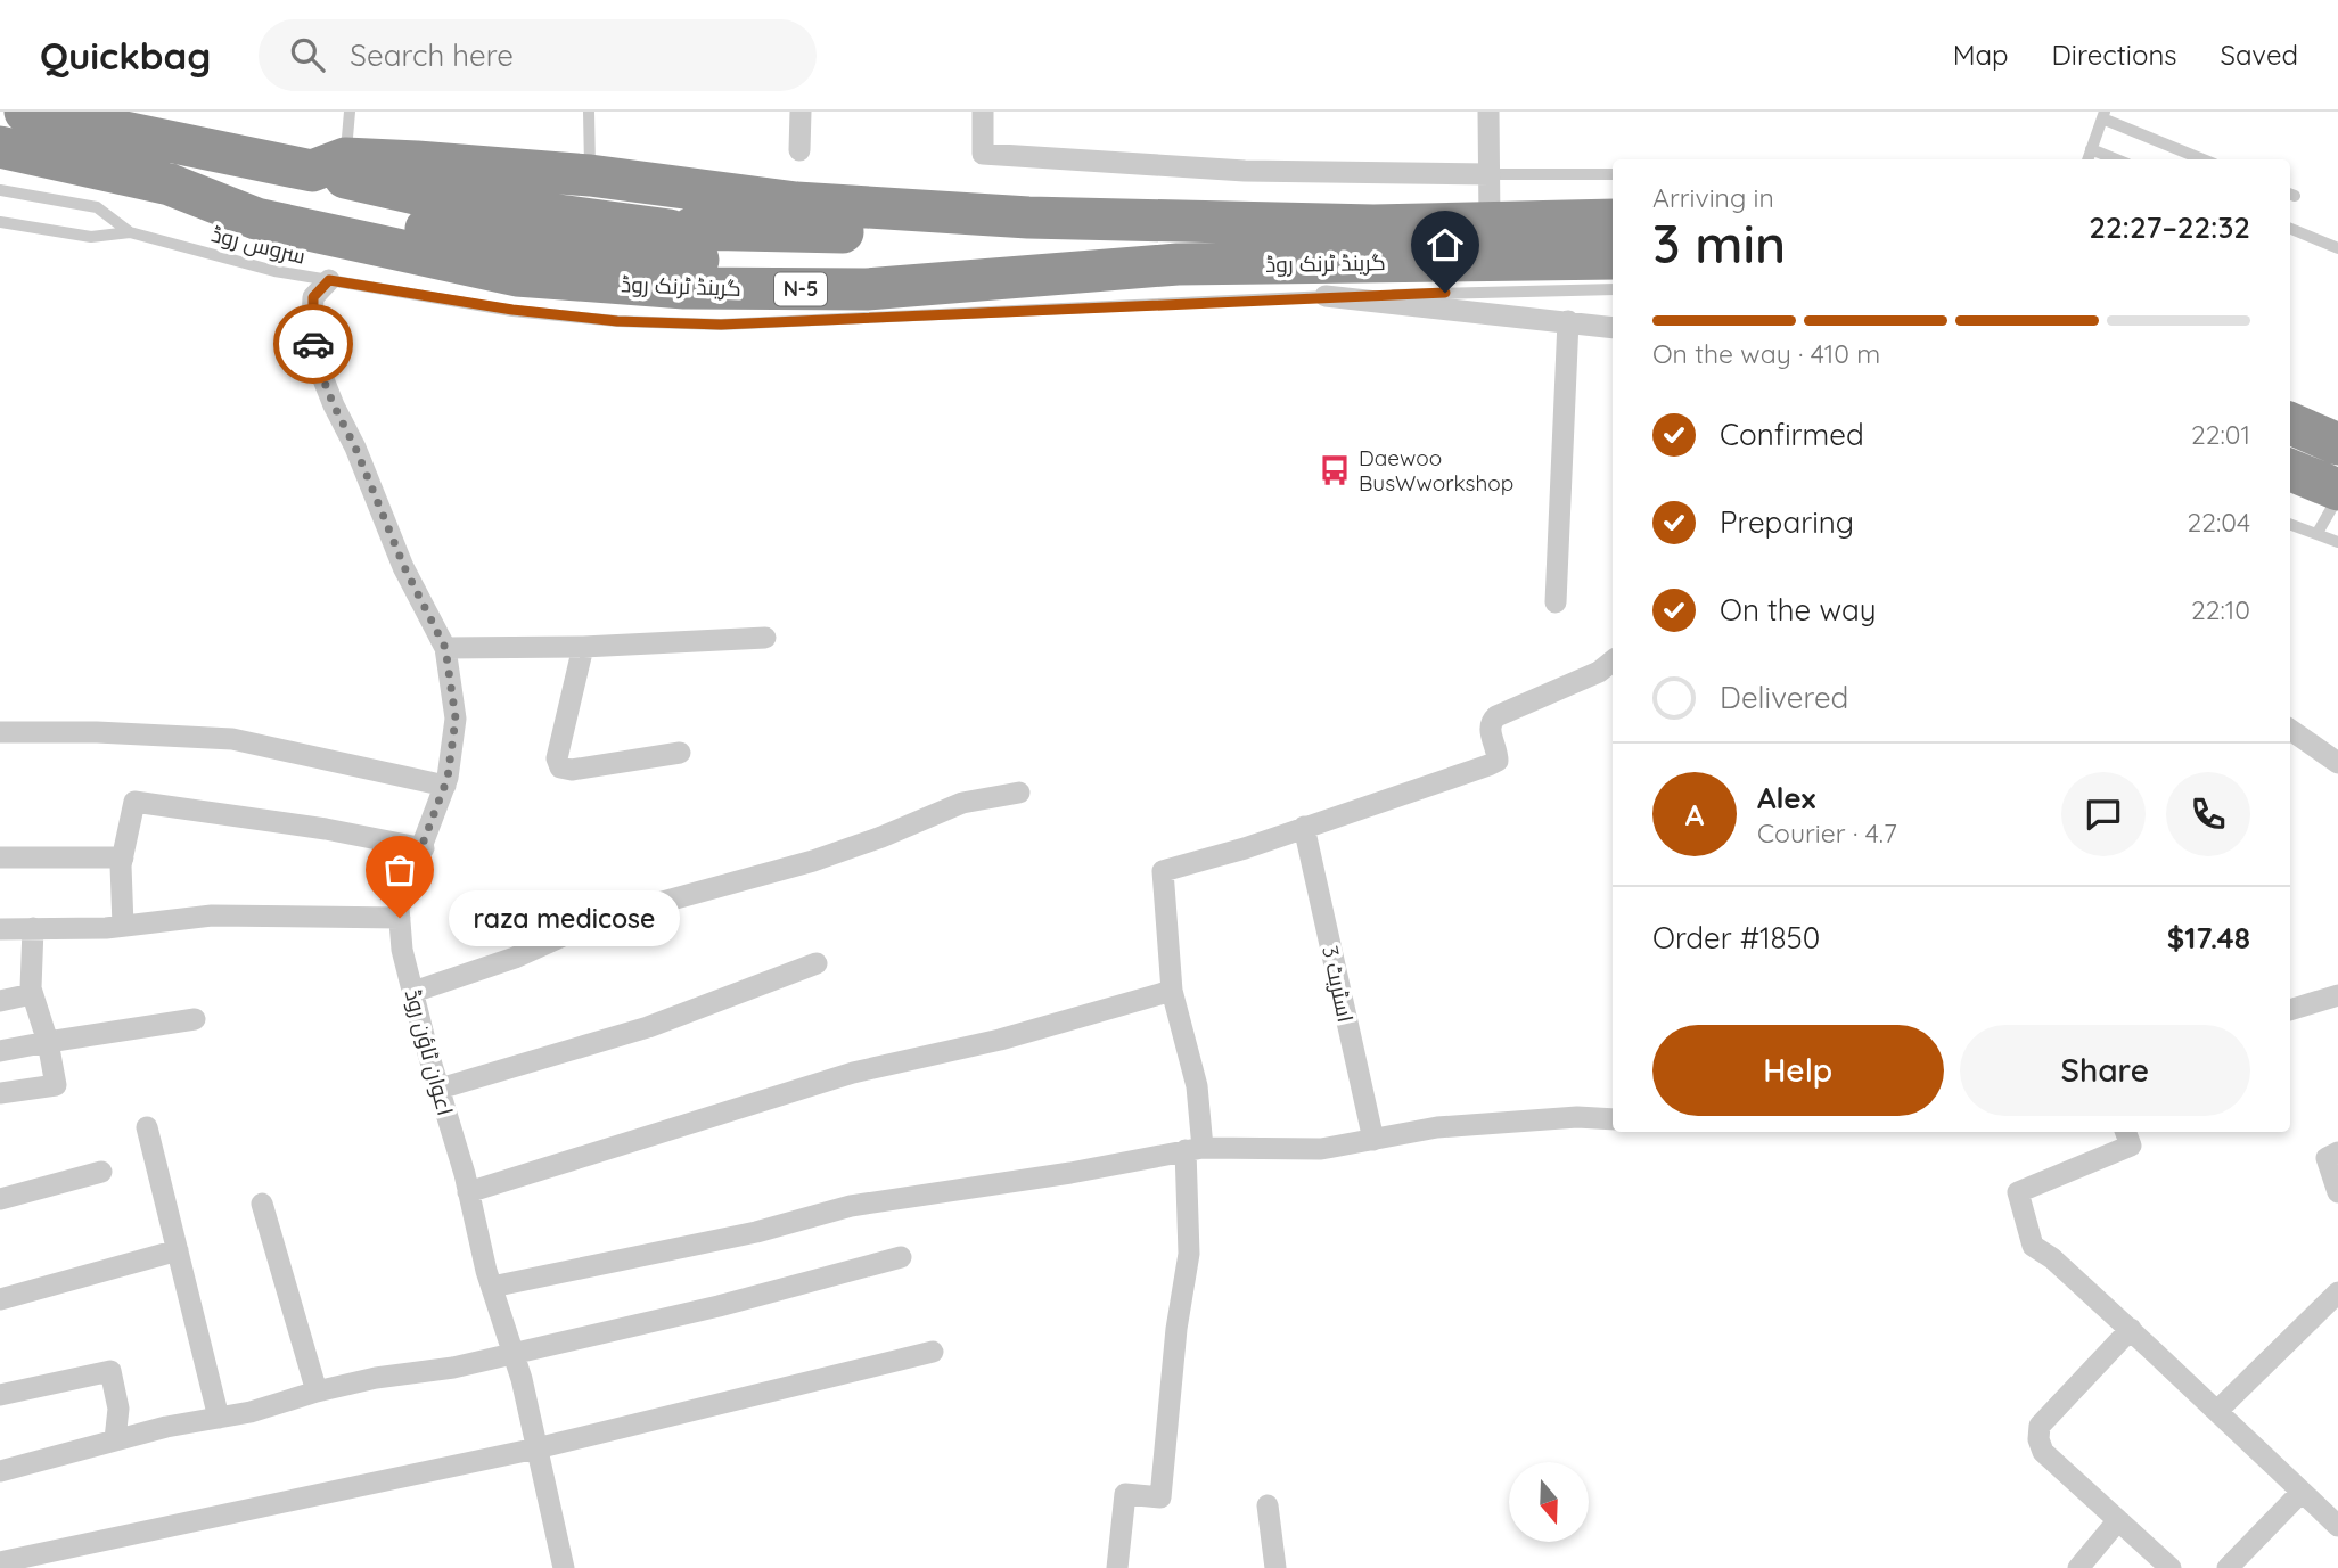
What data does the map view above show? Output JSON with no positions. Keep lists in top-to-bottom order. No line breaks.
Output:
{"streets":{"highway":["گرینڈ ٹرنک روڈ","N-5"],"street":["اسٹریٹ 3","اعوان ٹاؤن روڈ"],"lane":["سروس روڈ"]},"crossings":[["سروس روڈ","اعوان ٹاؤن روڈ"]],"places":{"bus stop":["Daewoo BusWworkshop"],"other":["raza medicose"]},"north":"bottom","page":{"header":"Quickbag","search":"Search here","nav":["Map","Directions","Saved"],"heading":["3 min","Arriving in","22:27–22:32"],"panel":["Alex","Courier · 4.7","Order #1850","$17.48"],"bar":"On the way · 410 m","list":[["Confirmed","22:01"],["Preparing","22:04"],["On the way","22:10"],"Delivered"],"round":"A","bubble":"raza medicose","buttons":["Help","Share"]}}
